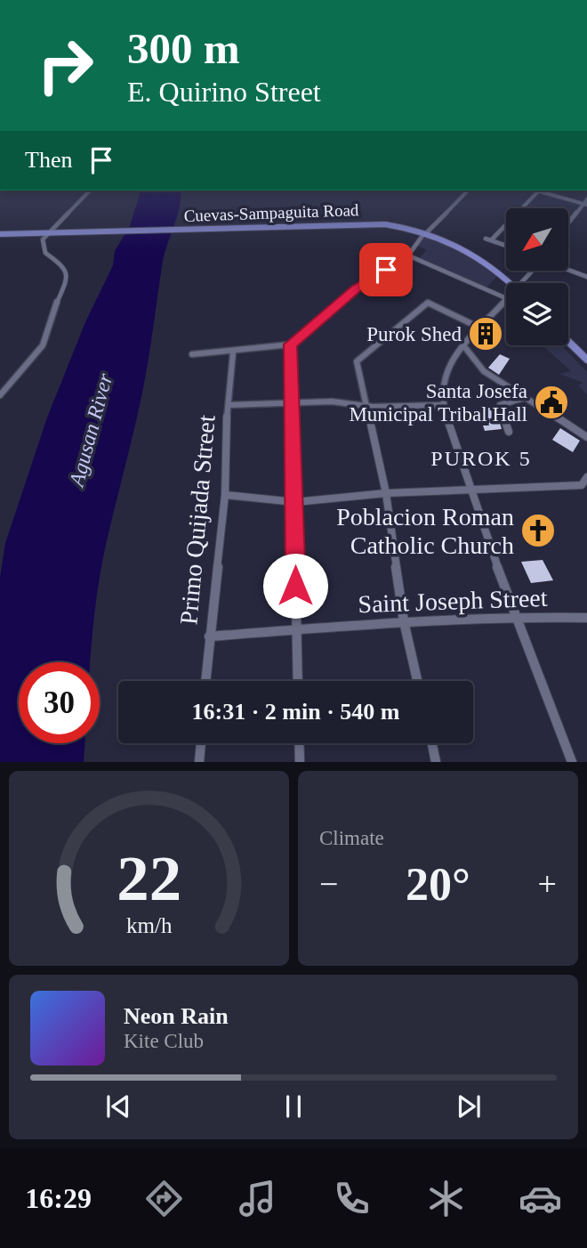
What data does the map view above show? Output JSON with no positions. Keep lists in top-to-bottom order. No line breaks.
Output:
{"streets":{"main road":["Cuevas-Sampaguita Road"],"street":["Primo Quijada Street","Saint Joseph Street"]},"crossings":[["Primo Quijada Street","Saint Joseph Street"]],"districts":["PUROK 5"],"water":["Agusan River"],"places":{"building":["Purok Shed"],"public building":["Santa Josefa Municipal Tribal Hall"],"church":["Poblacion Roman Catholic Church"]},"north":"bottom left","page":{"turn":["300 m","E. Quirino Street"],"then":"Then","limit":"30","trip":"16:31 · 2 min · 540 m","tile":"Climate","heat":["−","20°","+"],"song":["Neon Rain","Kite Club"],"tabs":"16:29","gauge":["22","km/h"]}}
